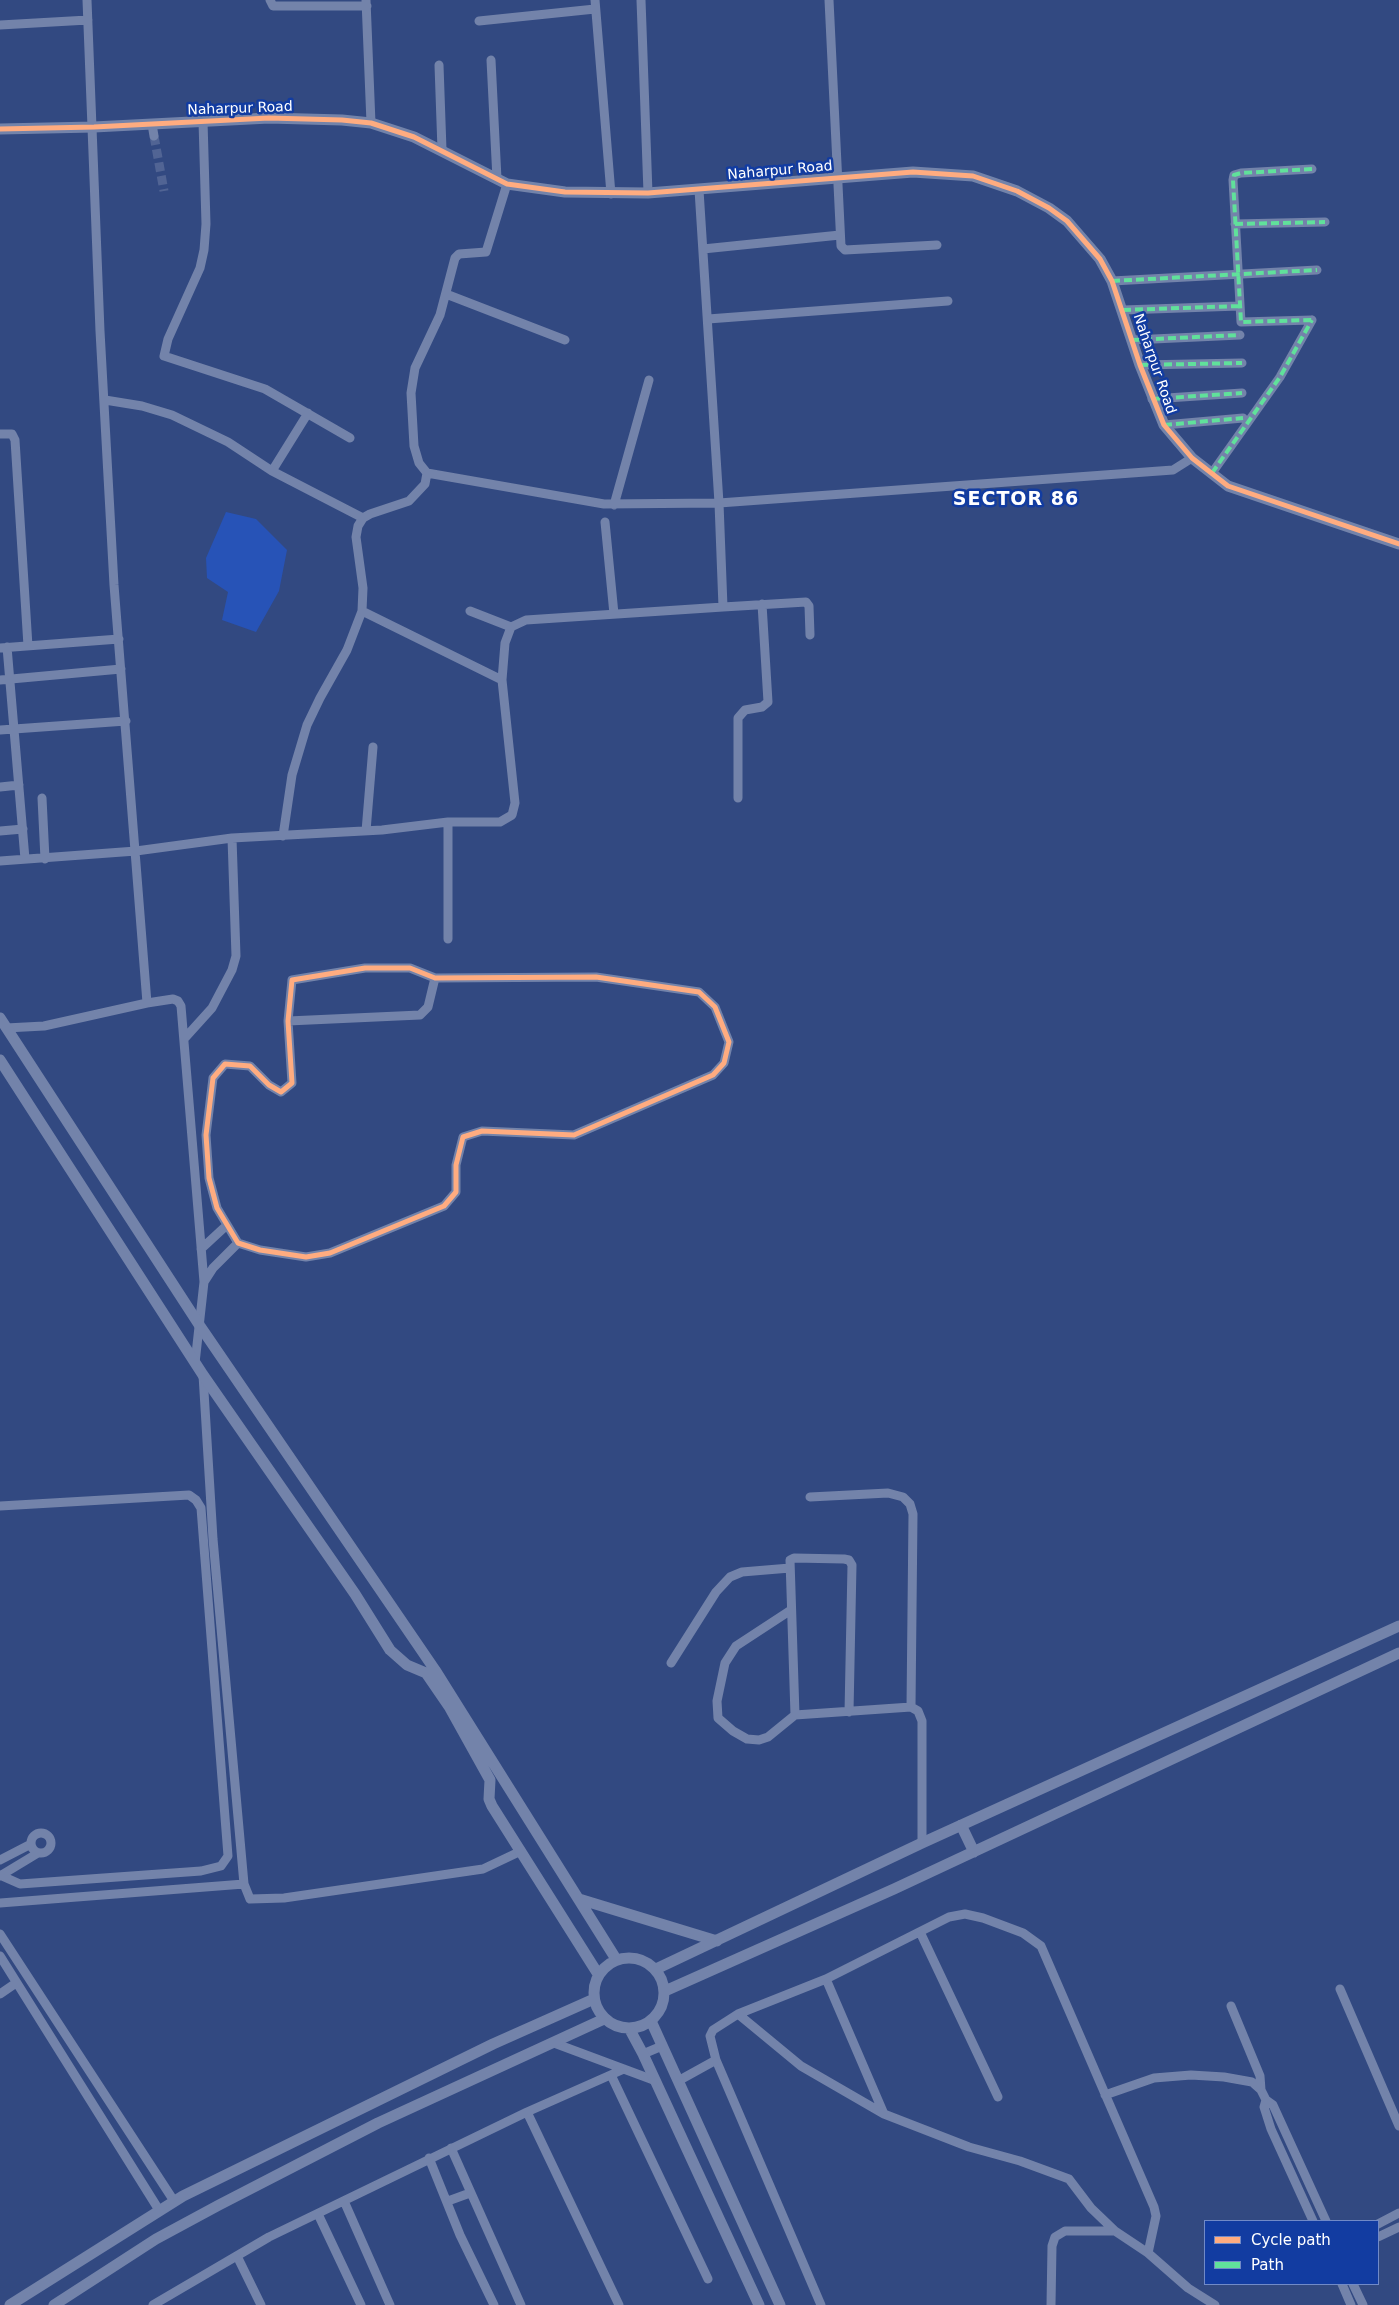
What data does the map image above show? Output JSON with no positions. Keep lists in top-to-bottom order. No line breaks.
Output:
{"streets":{"street":["Naharpur Road"]},"districts":["SECTOR 86"],"legend":["Cycle path","Path"]}
